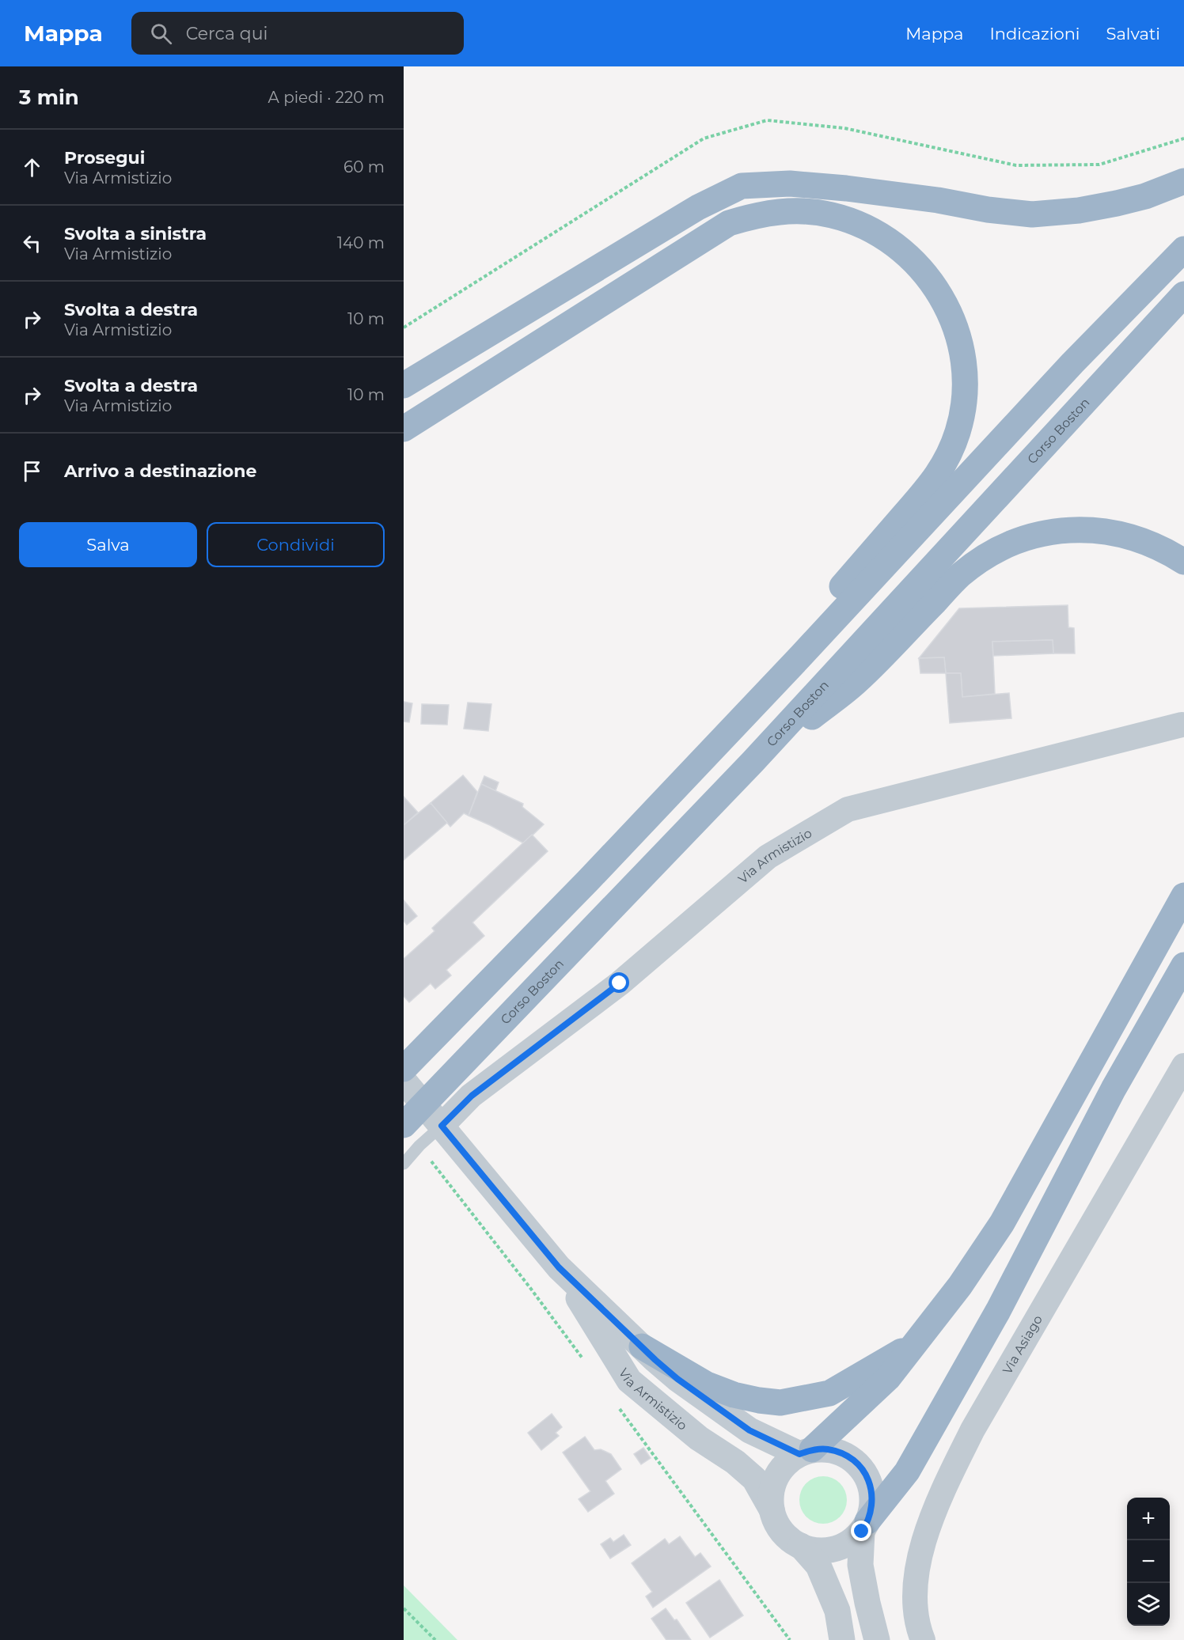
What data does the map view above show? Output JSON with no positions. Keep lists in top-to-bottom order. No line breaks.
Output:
{"streets":{"highway":["Corso Boston"],"street":["Via Armistizio","Via Asiago"]},"page":{"header":"Mappa","search":"Cerca qui","nav":["Mappa","Indicazioni","Salvati"],"heading":["3 min","A piedi · 220 m"],"list":[["Prosegui","Via Armistizio","60 m"],["Svolta a sinistra","Via Armistizio","140 m"],["Svolta a destra","Via Armistizio","10 m"],["Svolta a destra","Via Armistizio","10 m"],"Arrivo a destinazione"],"buttons":["Salva","Condividi"],"map_buttons":["+","−"]}}
